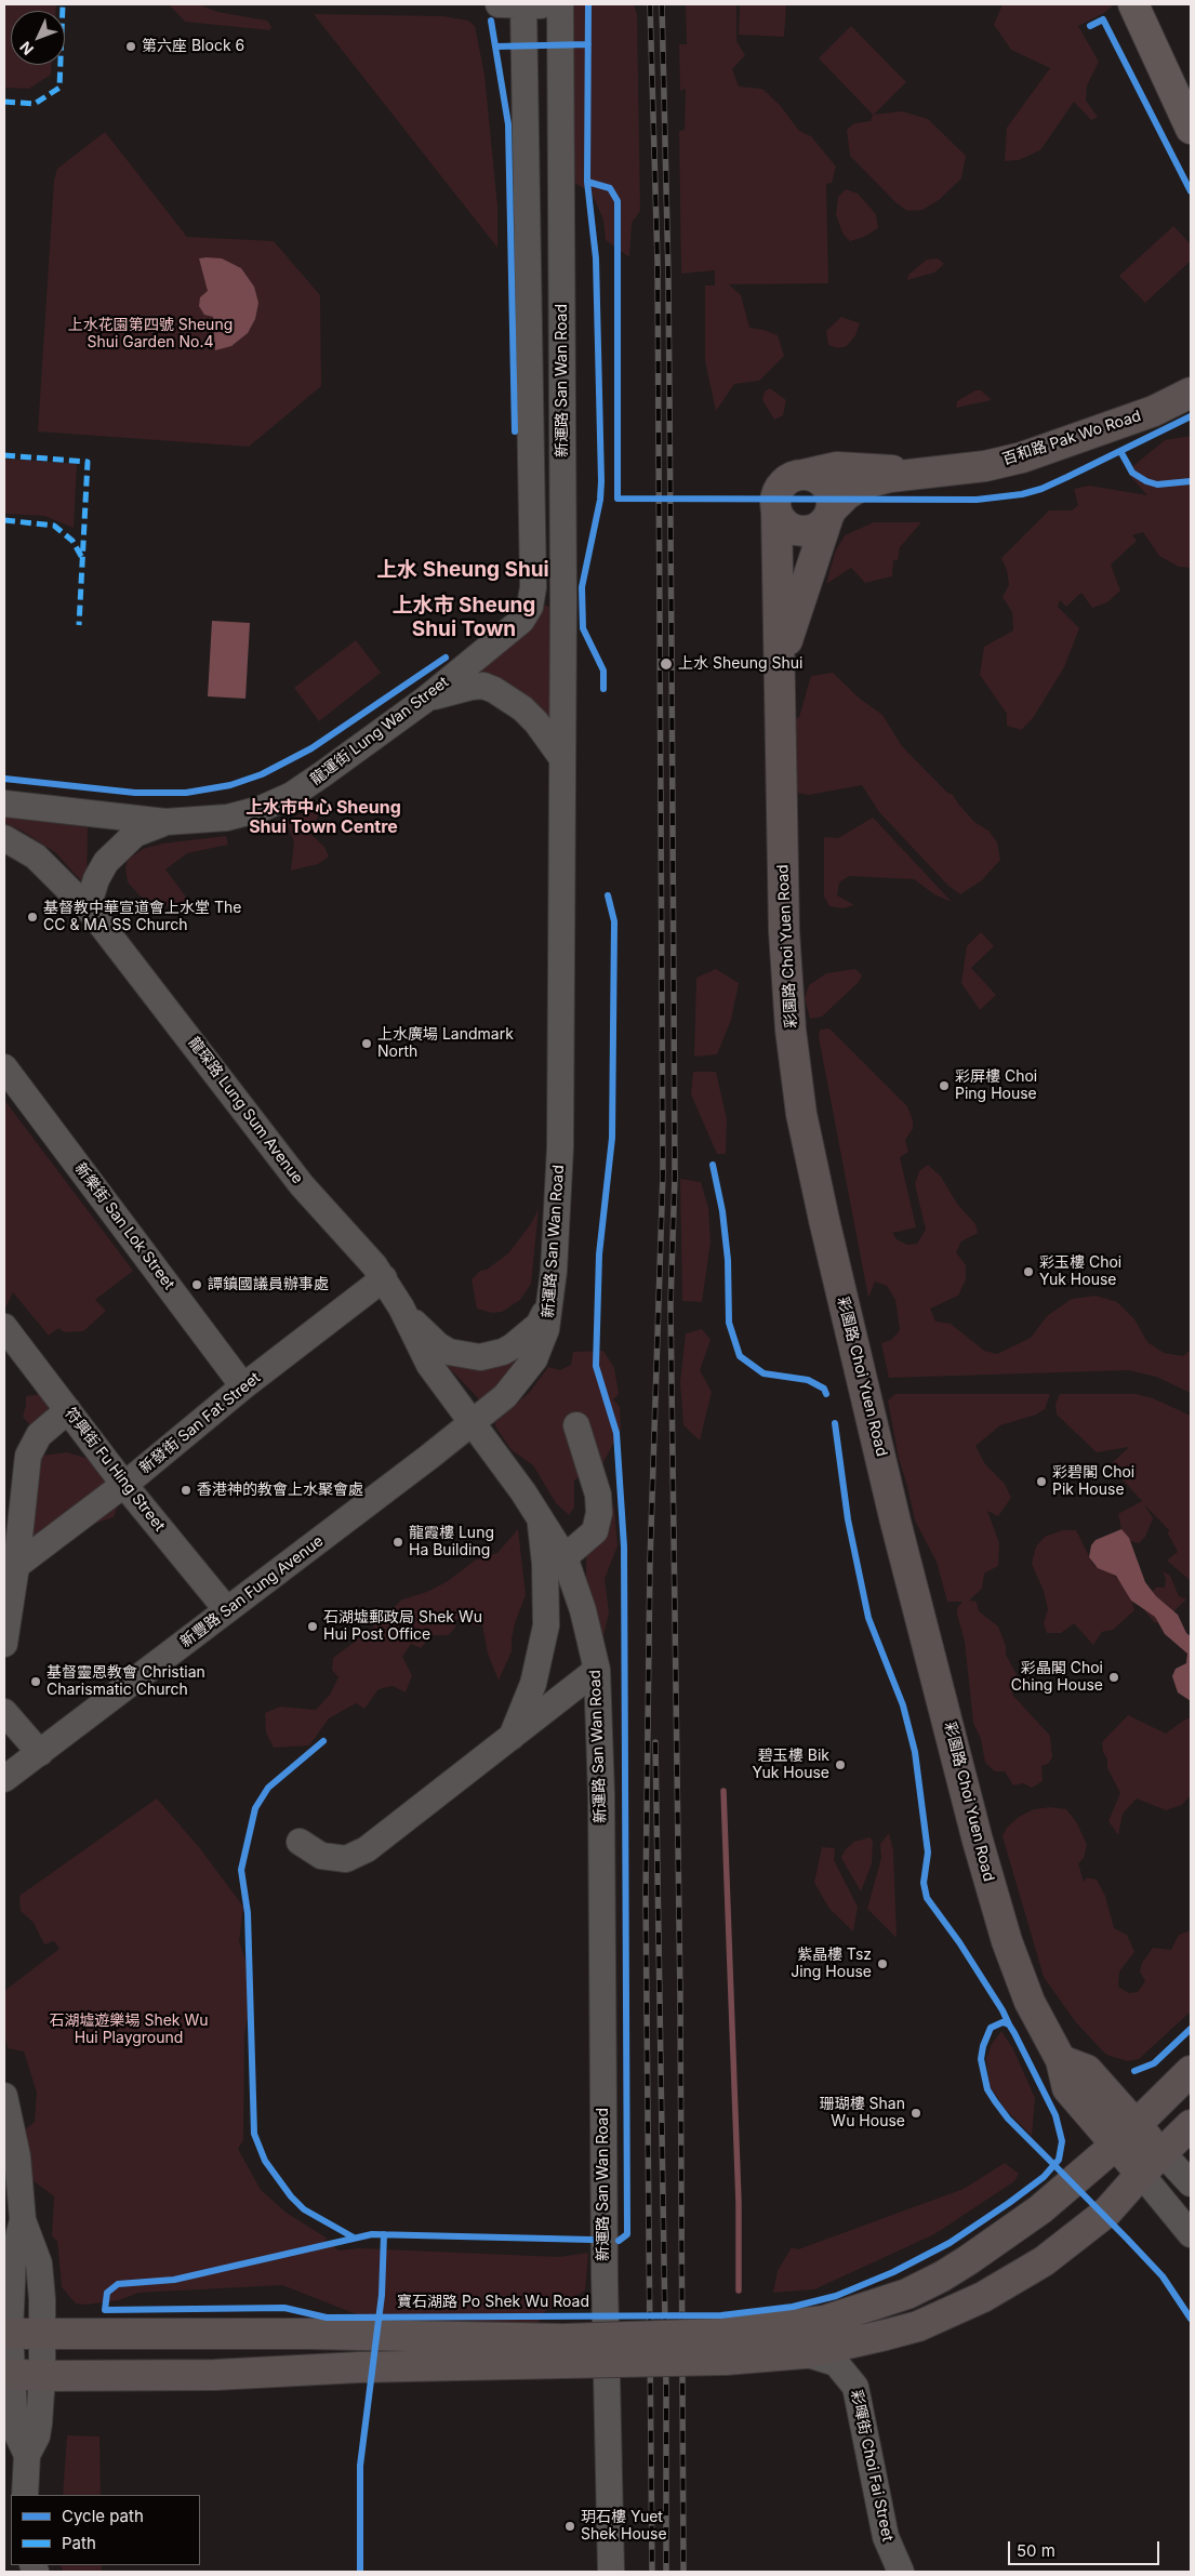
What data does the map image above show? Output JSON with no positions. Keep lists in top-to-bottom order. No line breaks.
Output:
{"streets":{"main road":["百和路 Pak Wo Road","彩園路 Choi Yuen Road"],"street":["新運路 San Wan Road","龍運街 Lung Wan Street","龍琛路 Lung Sum Avenue","新樂街 San Lok Street","新發街 San Fat Street","符興街 Fu Hing Street","新豐路 San Fung Avenue","彩暉街 Choi Fai Street"],"cycle path":["寶石湖路 Po Shek Wu Road"]},"crossings":[["新運路 San Wan Road","龍運街 Lung Wan Street"],["新運路 San Wan Road","龍琛路 Lung Sum Avenue"],["新運路 San Wan Road","新豐路 San Fung Avenue"],["百和路 Pak Wo Road","彩園路 Choi Yuen Road"],["龍琛路 Lung Sum Avenue","新發街 San Fat Street"],["龍琛路 Lung Sum Avenue","新豐路 San Fung Avenue"],["新樂街 San Lok Street","新發街 San Fat Street"],["新發街 San Fat Street","符興街 Fu Hing Street"],["符興街 Fu Hing Street","新豐路 San Fung Avenue"]],"districts":["上水 Sheung Shui","上水市 Sheung Shui Town","上水市中心 Sheung Shui Town Centre"],"parks":["上水花園第四號 Sheung Shui Garden No.4","石湖墟遊樂場 Shek Wu Hui Playground"],"places":["第六座 Block 6","上水 Sheung Shui","基督教中華宣道會上水堂 The CC & MA SS Church","上水廣場 Landmark North","彩屏樓 Choi Ping House","彩玉樓 Choi Yuk House","譚鎮國議員辦事處","彩碧閣 Choi Pik House","香港神的教會上水聚會處","龍霞樓 Lung Ha Building","石湖墟郵政局 Shek Wu Hui Post Office","彩晶閣 Choi Ching House","基督靈恩教會 Christian Charismatic Church","碧玉樓 Bik Yuk House","紫晶樓 Tsz Jing House","珊瑚樓 Shan Wu House","玥石樓 Yuet Shek House"],"legend":["Cycle path","Path"],"scale_bar":"50 m","north":"bottom left"}
